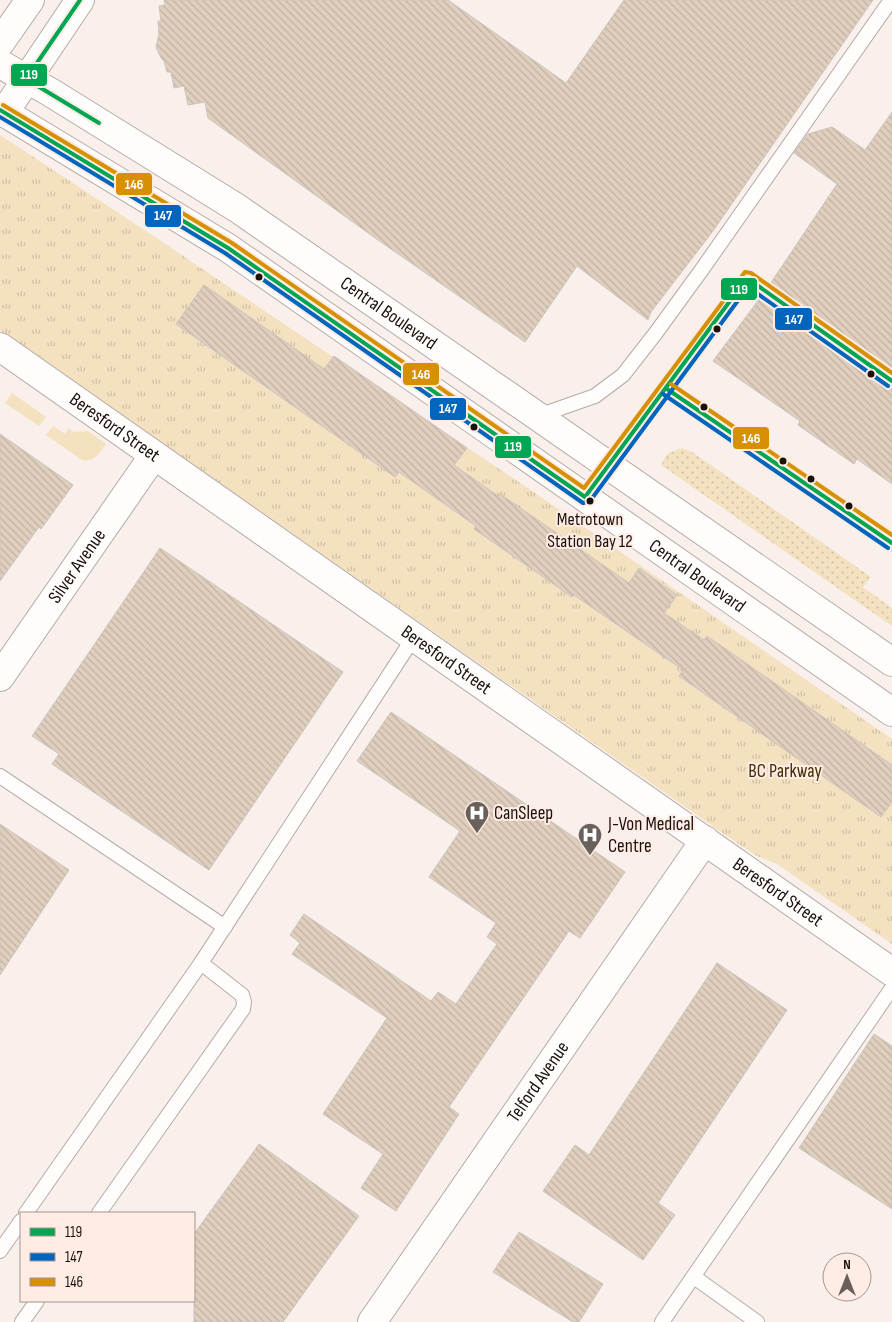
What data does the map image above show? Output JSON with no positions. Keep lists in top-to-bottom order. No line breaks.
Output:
{"streets":{"street":["Central Boulevard","Beresford Street","Silver Avenue","Telford Avenue"]},"crossings":[["Beresford Street","Silver Avenue"],["Beresford Street","Telford Avenue"]],"parks":["BC Parkway"],"places":{"other":["Metrotown Station Bay 12"],"hospital":["CanSleep","J-Von Medical Centre"]},"lines":["transit line 119","transit line 146","transit line 147"],"legend":["119","147","146"],"north":"top"}
